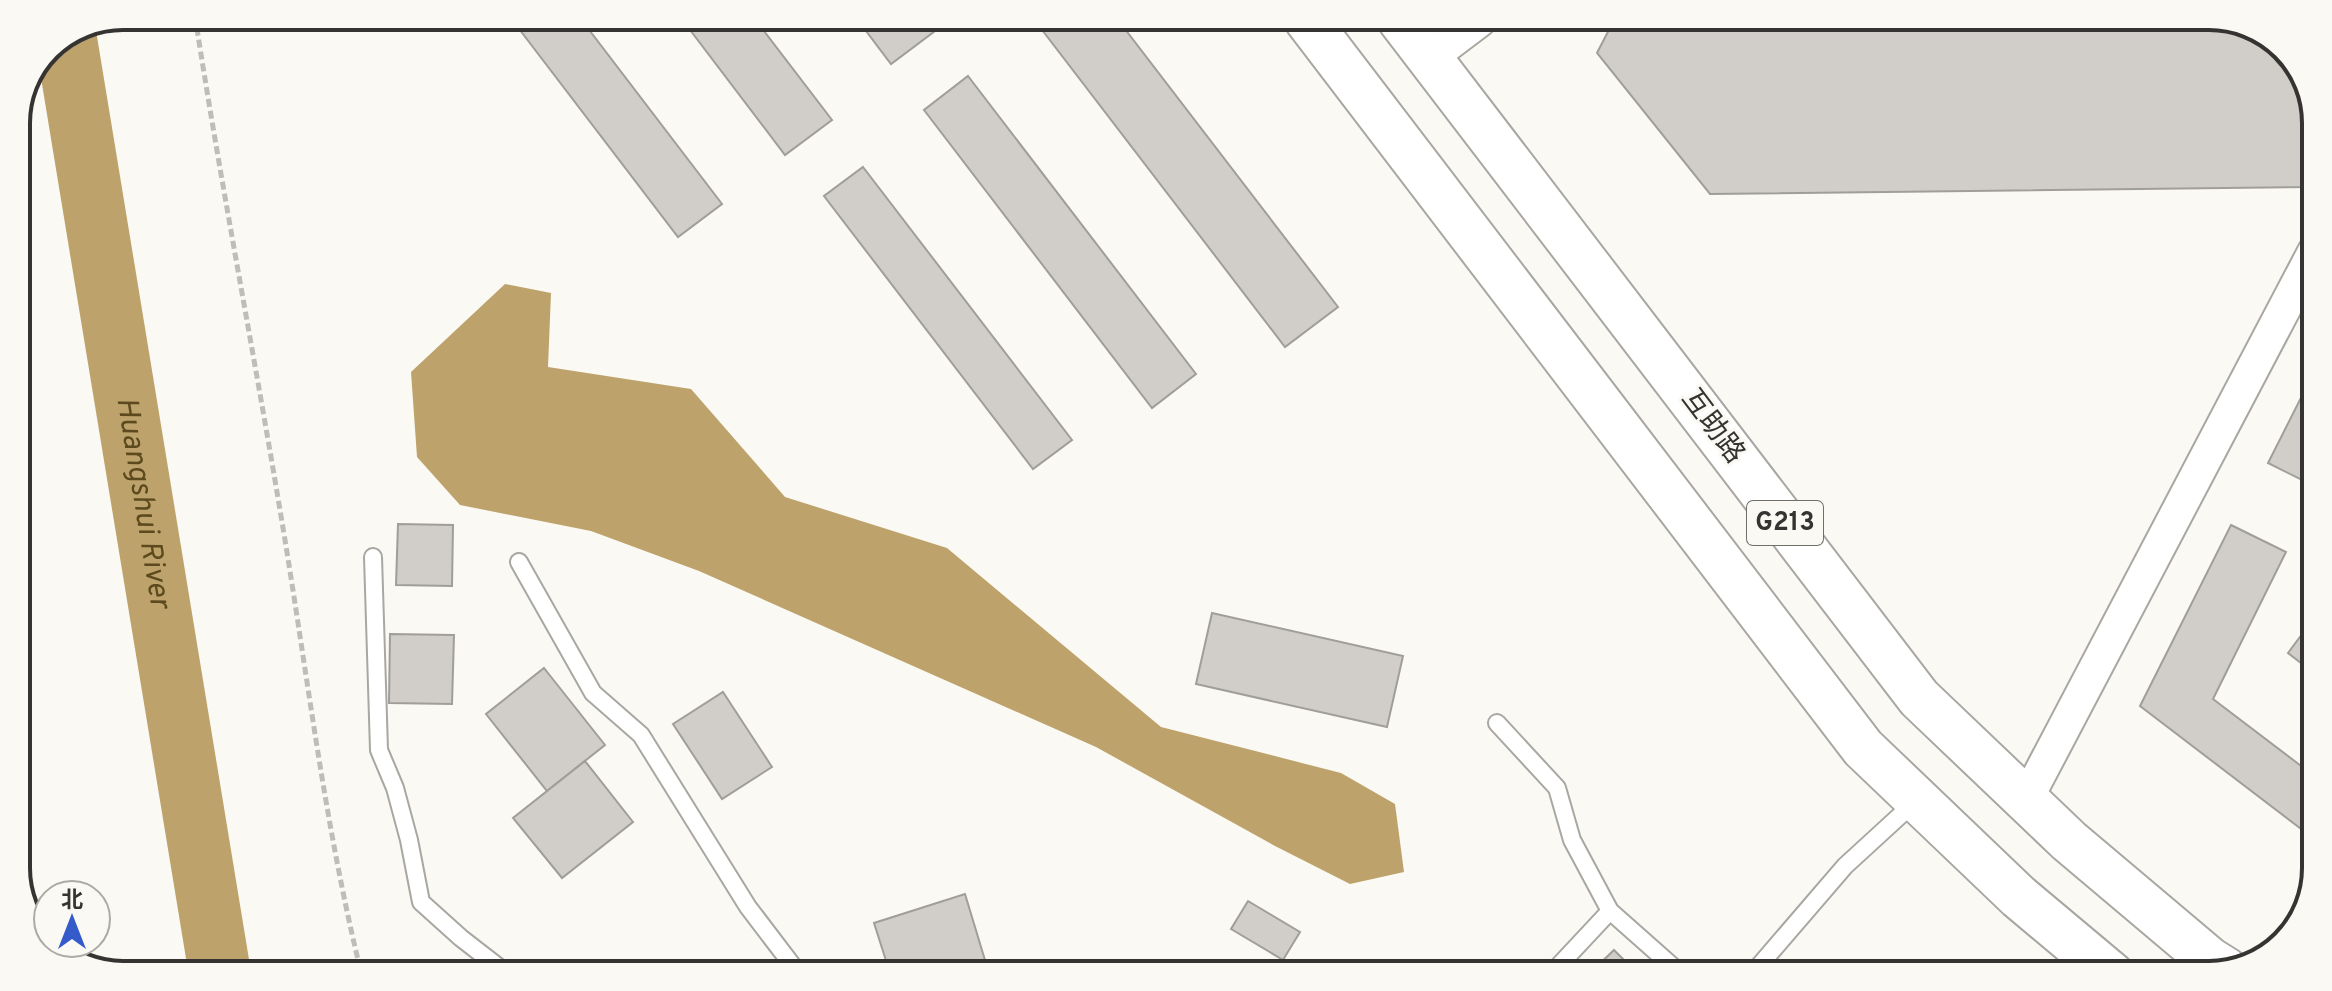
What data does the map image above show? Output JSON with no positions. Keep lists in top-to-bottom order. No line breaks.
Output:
{"streets":{"highway":["互助路","G213"]},"water":["Huangshui River"],"north":"top"}
